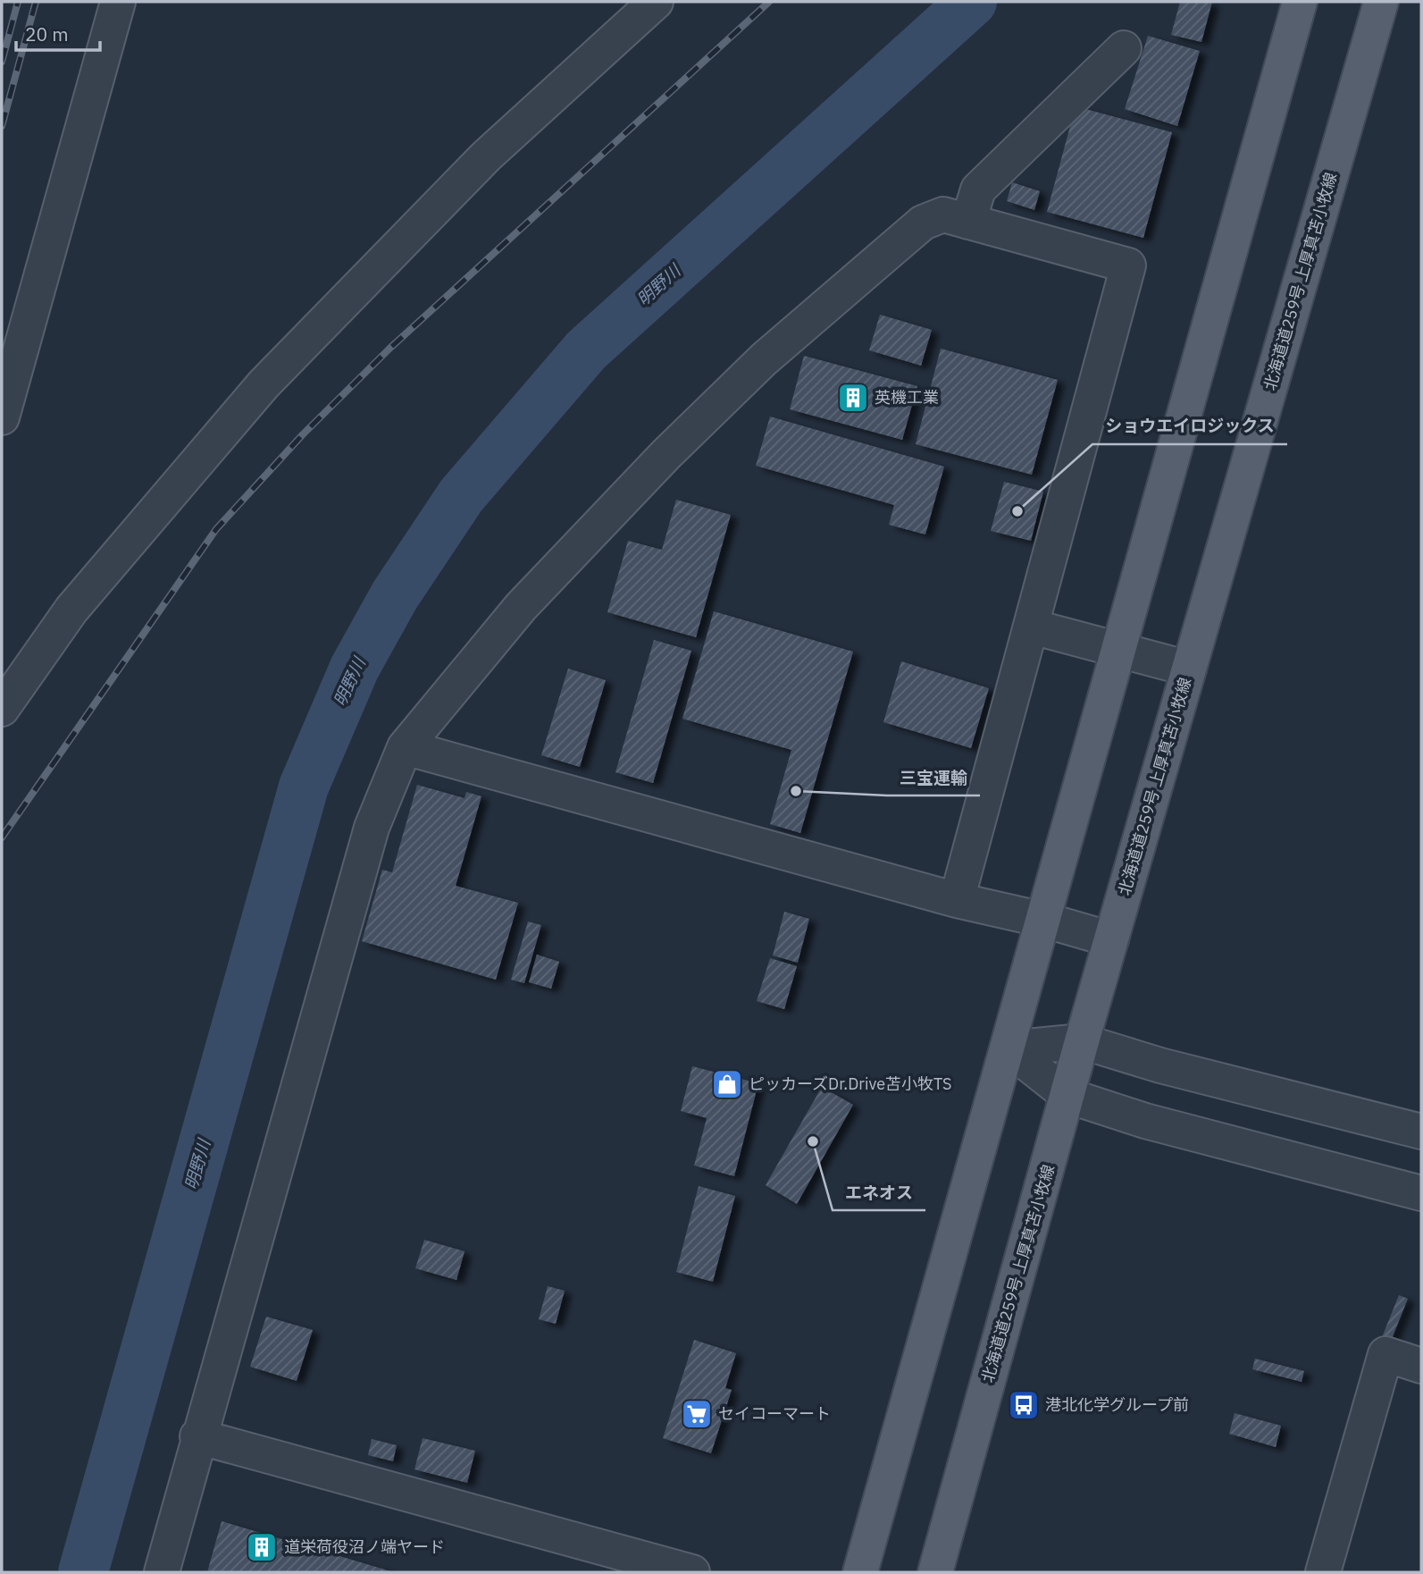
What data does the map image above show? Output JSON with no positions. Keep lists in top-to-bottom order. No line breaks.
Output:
{"streets":{"main road":["北海道道259号 上厚真苫小牧線"]},"water":["明野川"],"places":{"building":["英機工業","道栄荷役沼ノ端ヤード"],"other":["ショウエイロジックス","三宝運輸","エネオス"],"shop":["ピッカーズDr.Drive苫小牧TS"],"bus stop":["港北化学グループ前"],"supermarket":["セイコーマート"]},"scale_bar":"20 m"}
